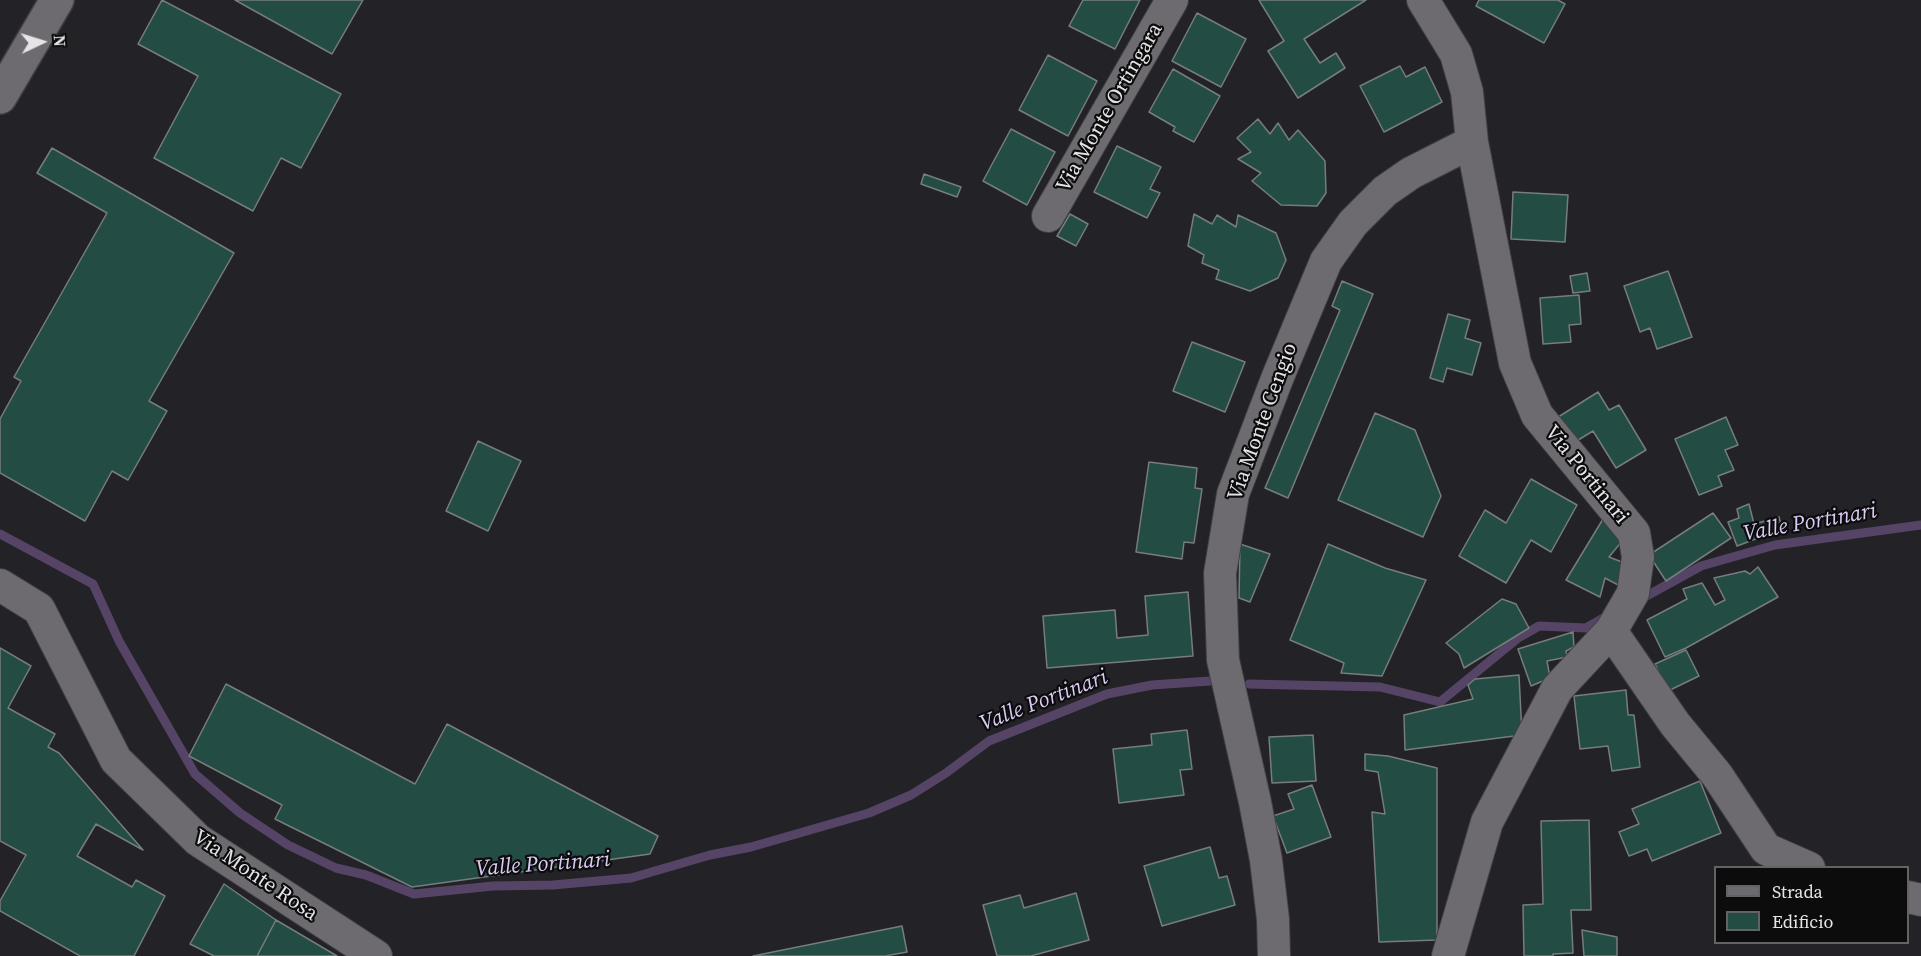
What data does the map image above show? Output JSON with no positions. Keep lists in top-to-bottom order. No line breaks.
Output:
{"streets":{"street":["Via Monte Ortingara","Via Monte Cengio","Via Portinari","Via Monte Rosa"]},"crossings":[["Via Monte Cengio","Via Portinari"]],"water":["Valle Portinari"],"legend":["Strada","Edificio"],"north":"right"}
